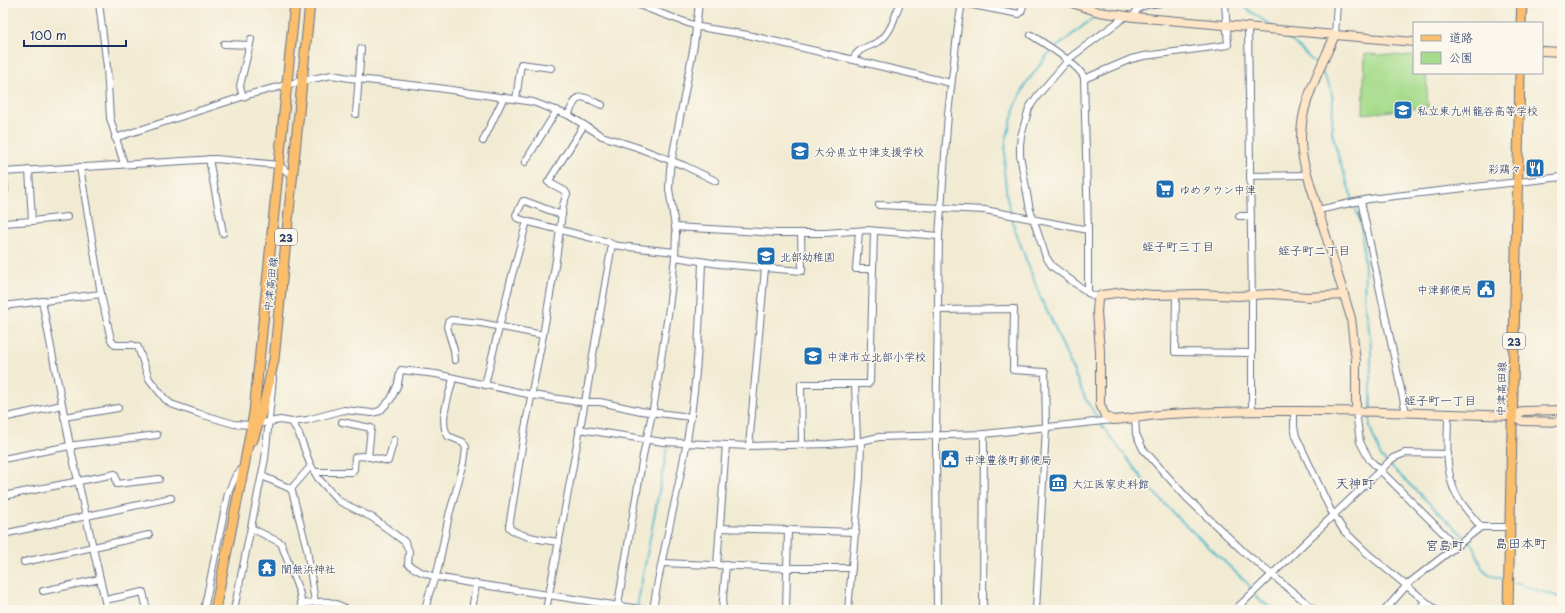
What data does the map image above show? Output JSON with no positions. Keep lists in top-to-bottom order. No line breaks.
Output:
{"streets":{"main road":["23","中津高田線"]},"districts":["蛭子町三丁目","蛭子町二丁目","蛭子町一丁目","天神町","島田本町","宮島町"],"places":{"school or university":["私立東九州龍谷高等学校","大分県立中津支援学校","北部幼稚園","中津市立北部小学校"],"restaurant":["彩鶏々"],"supermarket":["ゆめタウン中津"],"public building":["中津郵便局","中津豊後町郵便局"],"museum":["大江医家史料館"],"temple":["闇無浜神社"]},"legend":["道路","公園"],"scale_bar":"100 m"}
